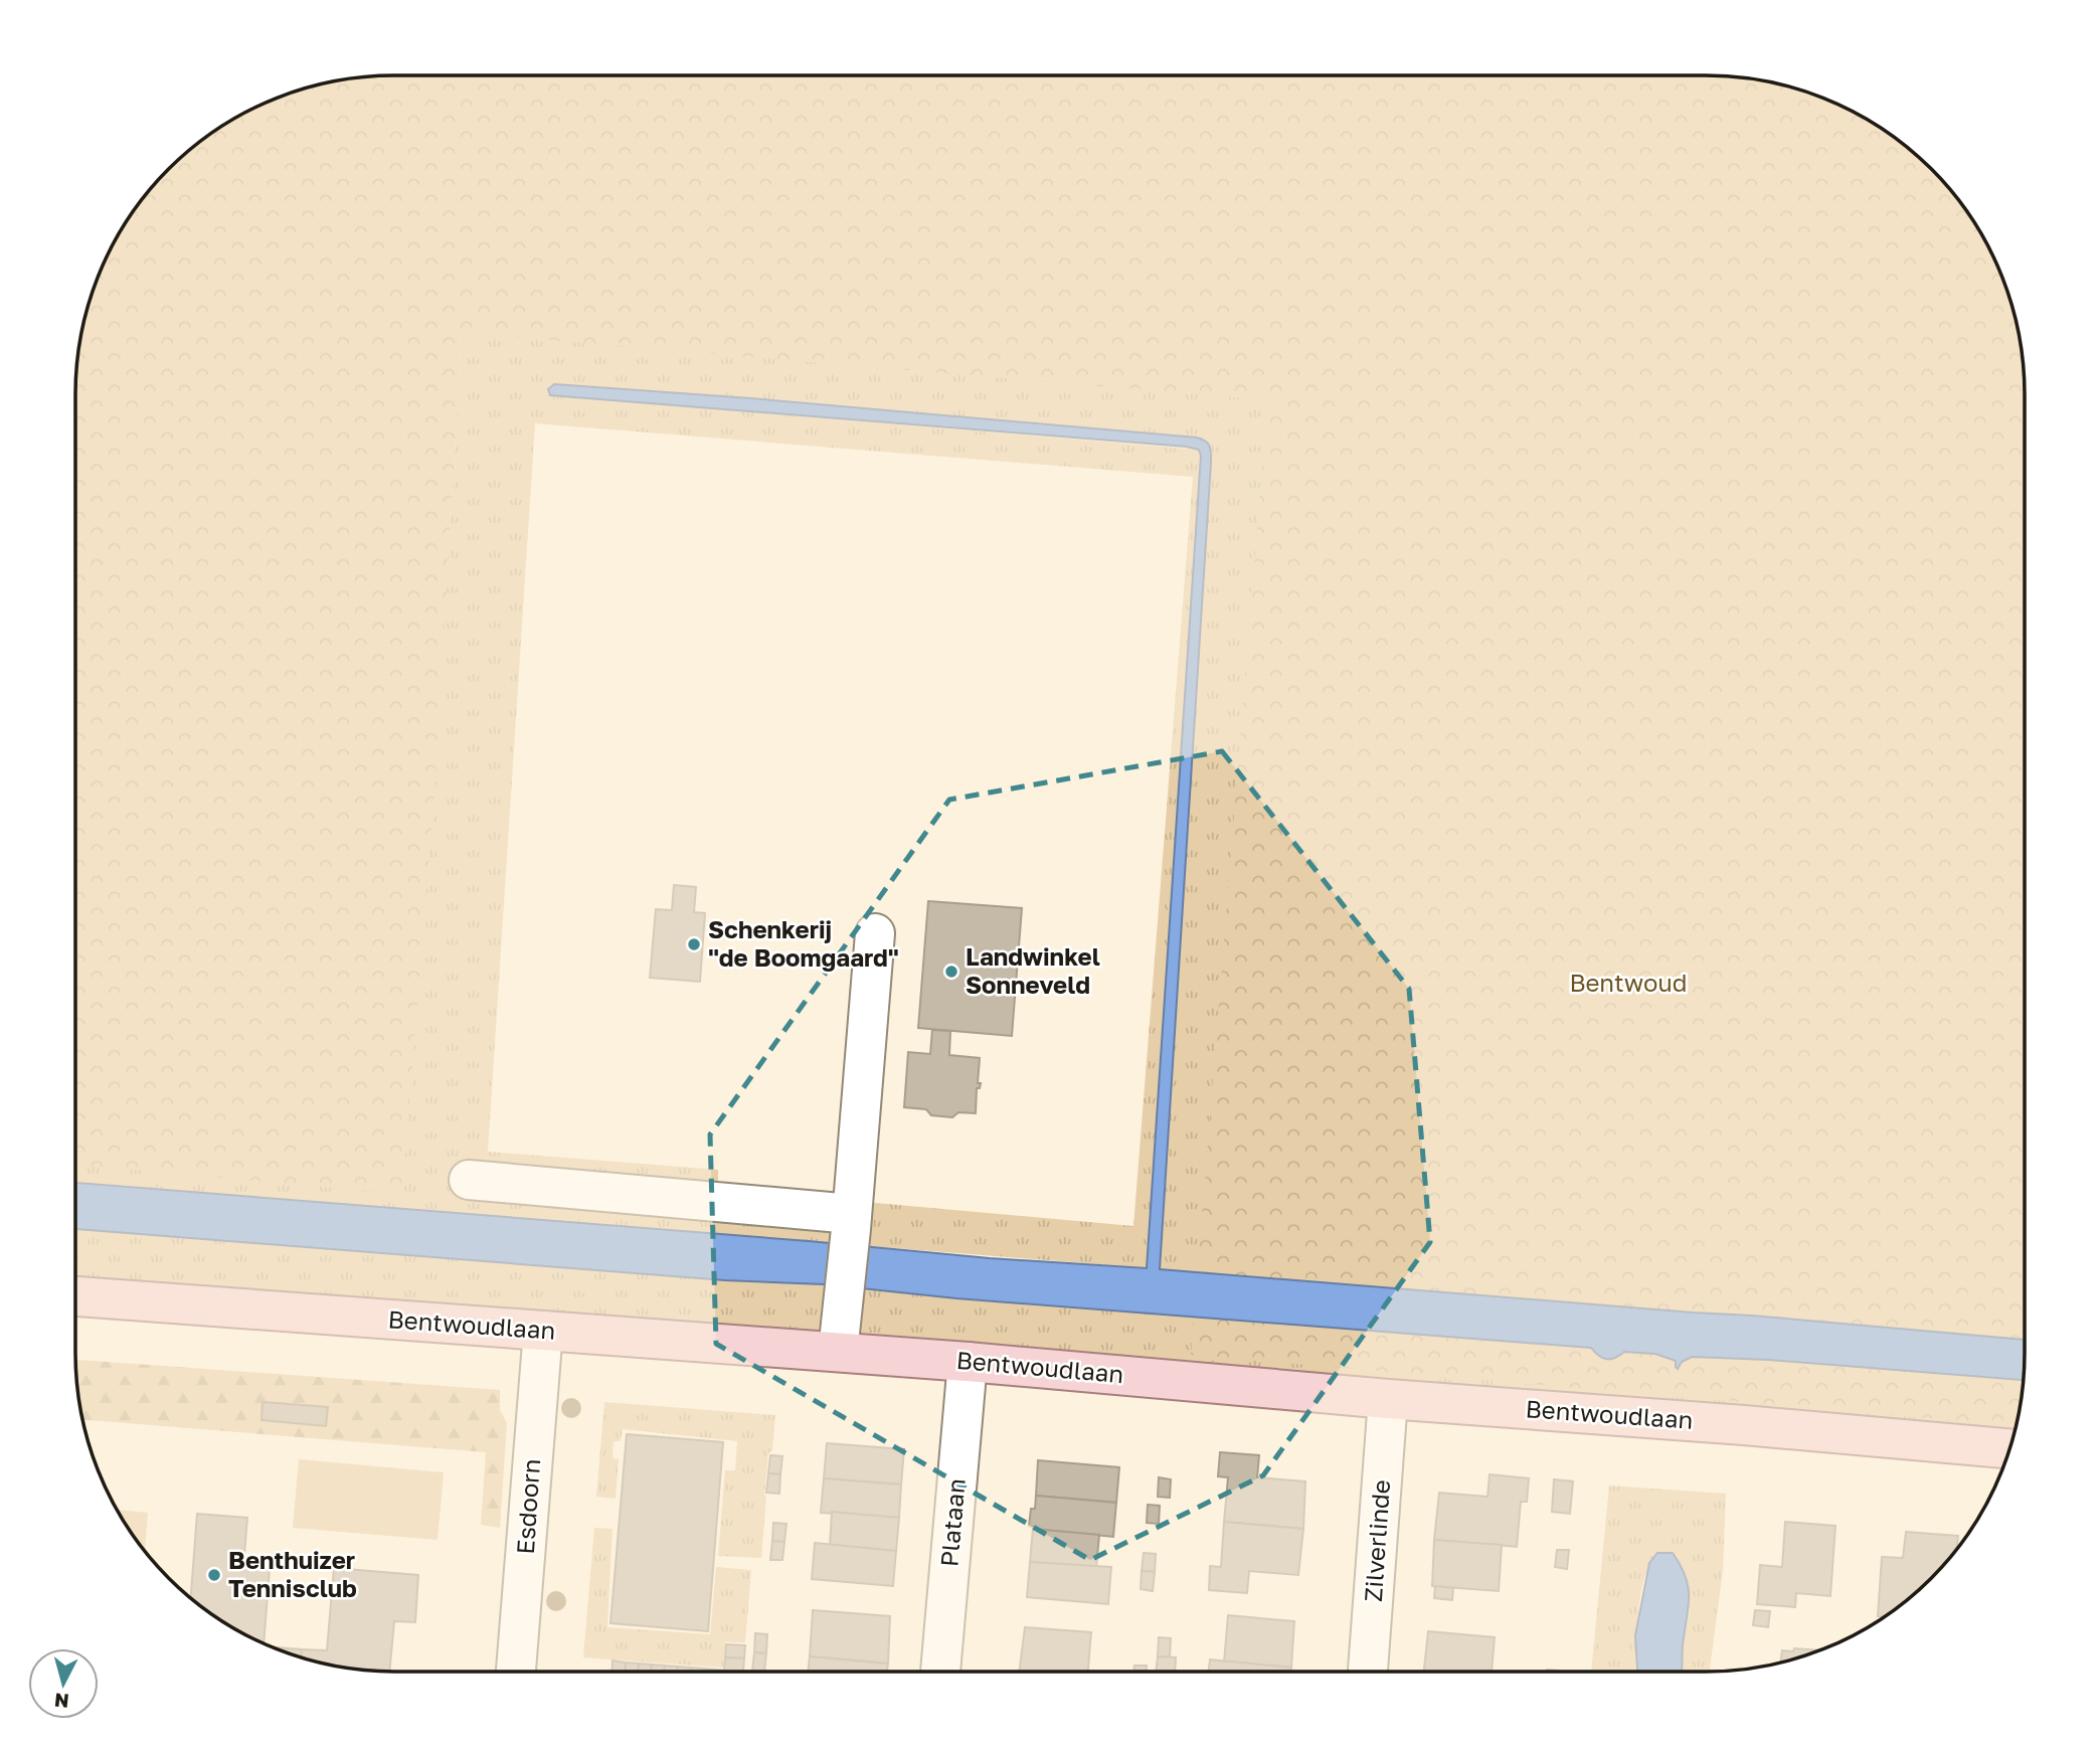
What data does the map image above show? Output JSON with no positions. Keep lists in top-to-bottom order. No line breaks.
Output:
{"streets":{"main road":["Bentwoudlaan"],"street":["Esdoorn","Plataan","Zilverlinde"]},"crossings":[["Bentwoudlaan","Esdoorn"],["Bentwoudlaan","Plataan"],["Bentwoudlaan","Zilverlinde"]],"parks":["Bentwoud"],"places":["Schenkerij \"de Boomgaard\"","Landwinkel Sonneveld","Benthuizer Tennisclub"],"north":"bottom"}
